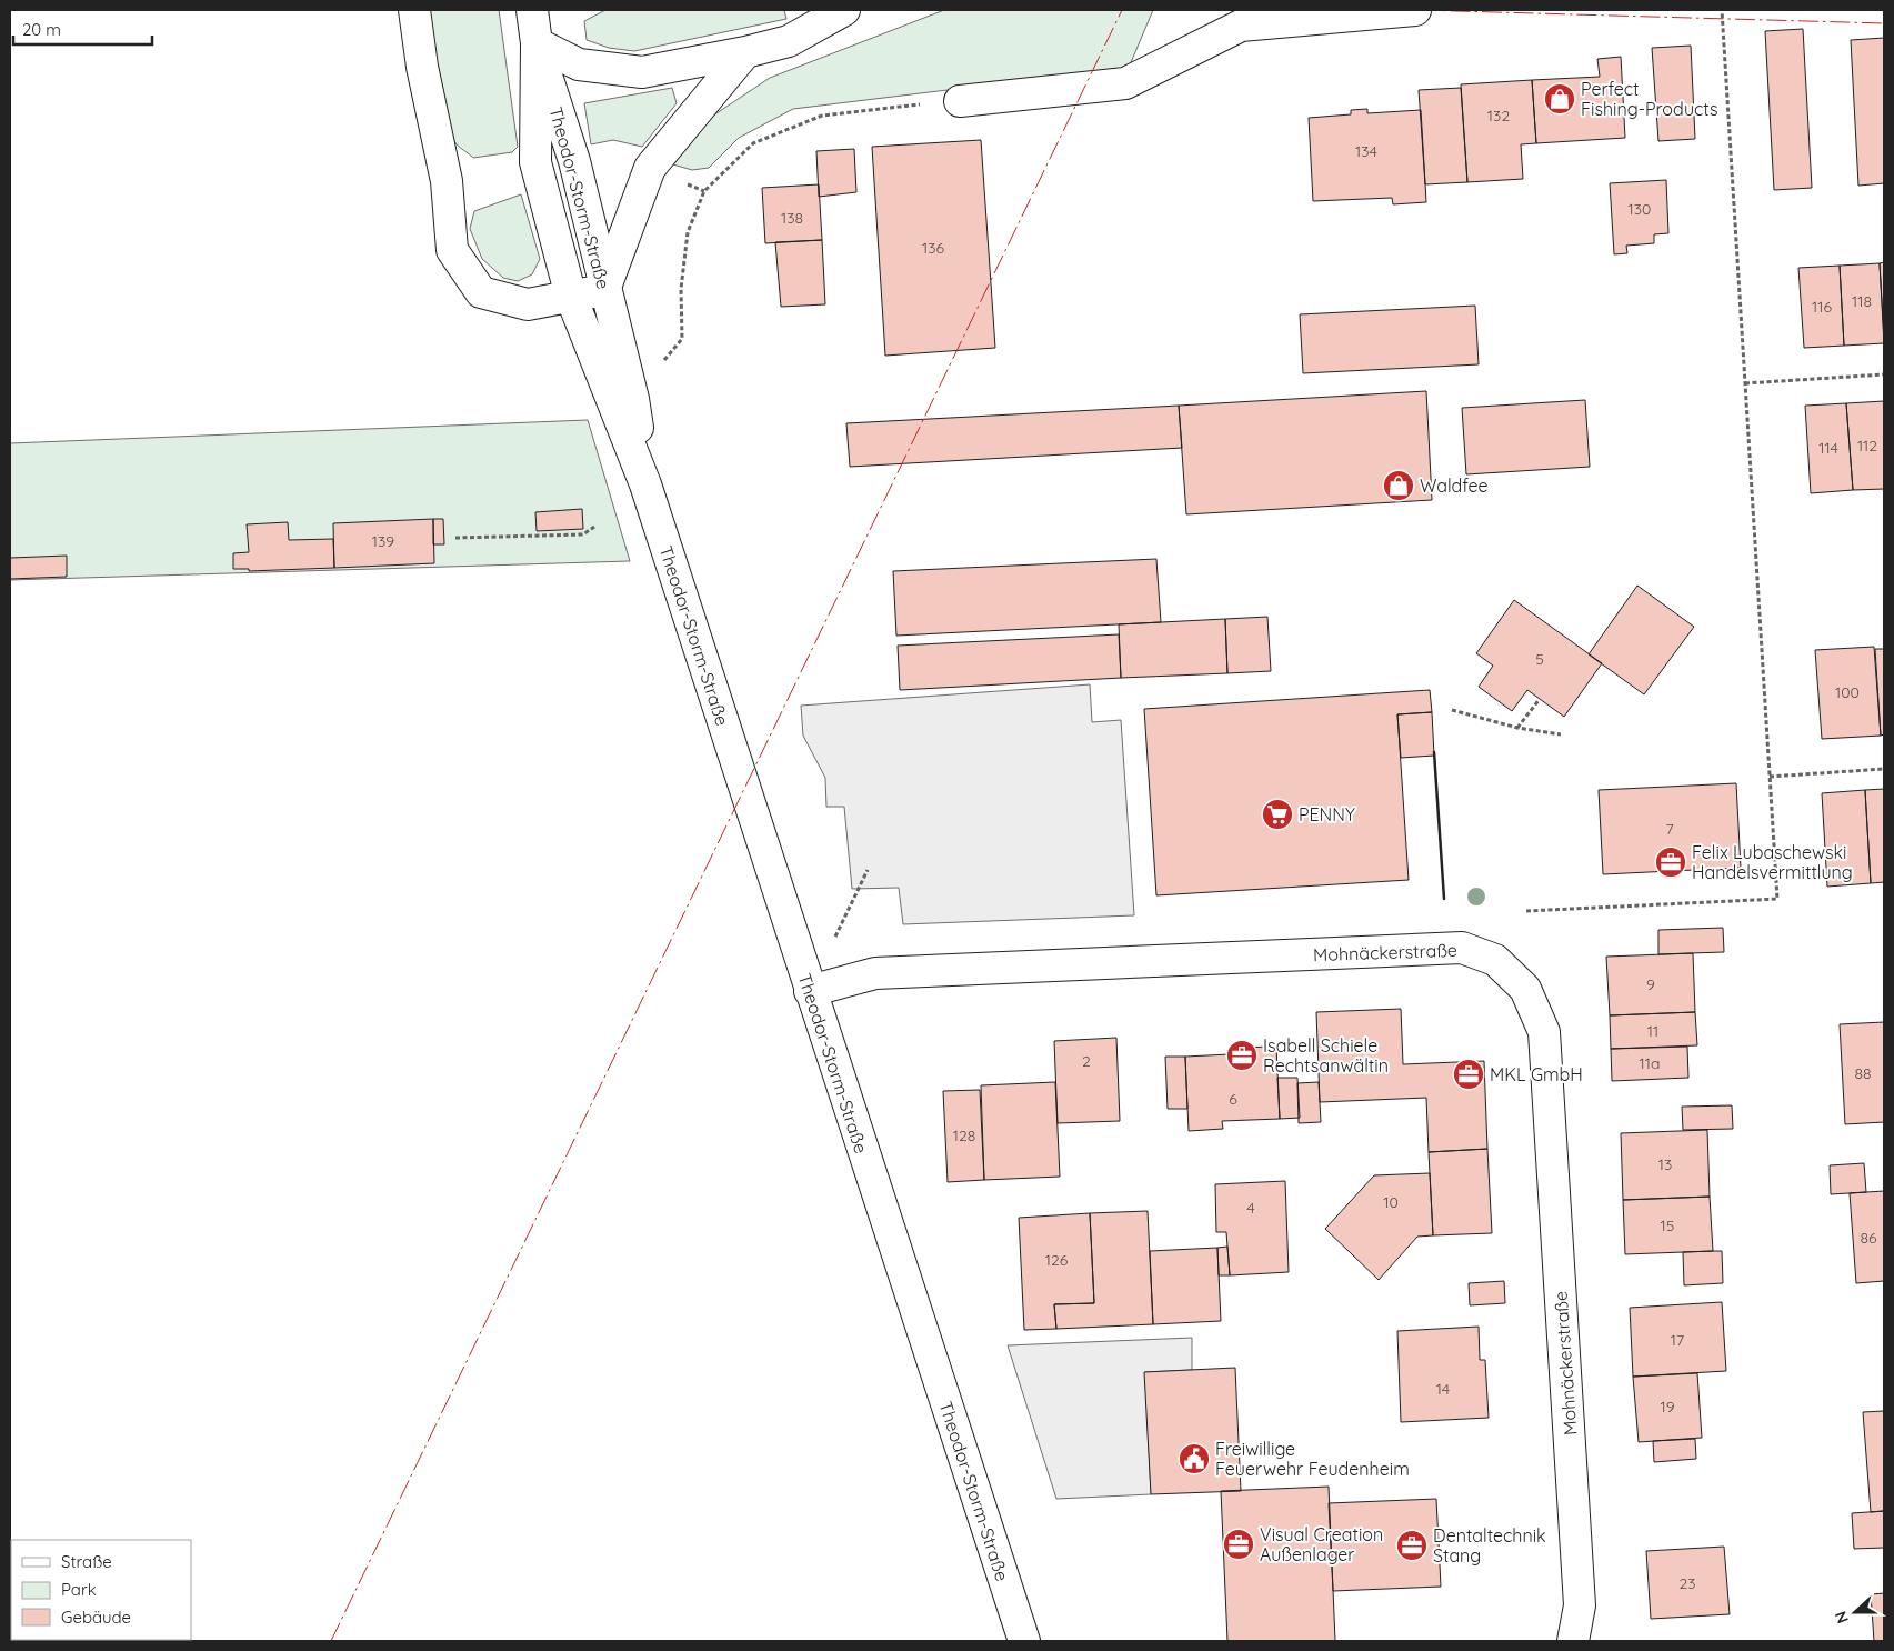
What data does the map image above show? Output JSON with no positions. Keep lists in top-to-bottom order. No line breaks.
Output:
{"streets":{"street":["Theodor-Storm-Straße","Mohnäckerstraße"]},"crossings":[["Theodor-Storm-Straße","Mohnäckerstraße"]],"places":{"shop":["Perfect Fishing-Products","Waldfee"],"supermarket":["PENNY"],"office":["Felix Lubaschewski Handelsvermittlung","Isabell Schiele Rechtsanwältin","MKL GmbH","Visual Creation Außenlager","Dentaltechnik Stang"],"public building":["Freiwillige Feuerwehr Feudenheim"]},"house_numbers":["132","134","130","138","136","118","116","112","114","139","5","100","7","9","11","2","11a","88","6","128","13","10","4","15","86","126","17","14","19","23"],"legend":["Straße","Park","Gebäude"],"scale_bar":"20 m","north":"left"}
